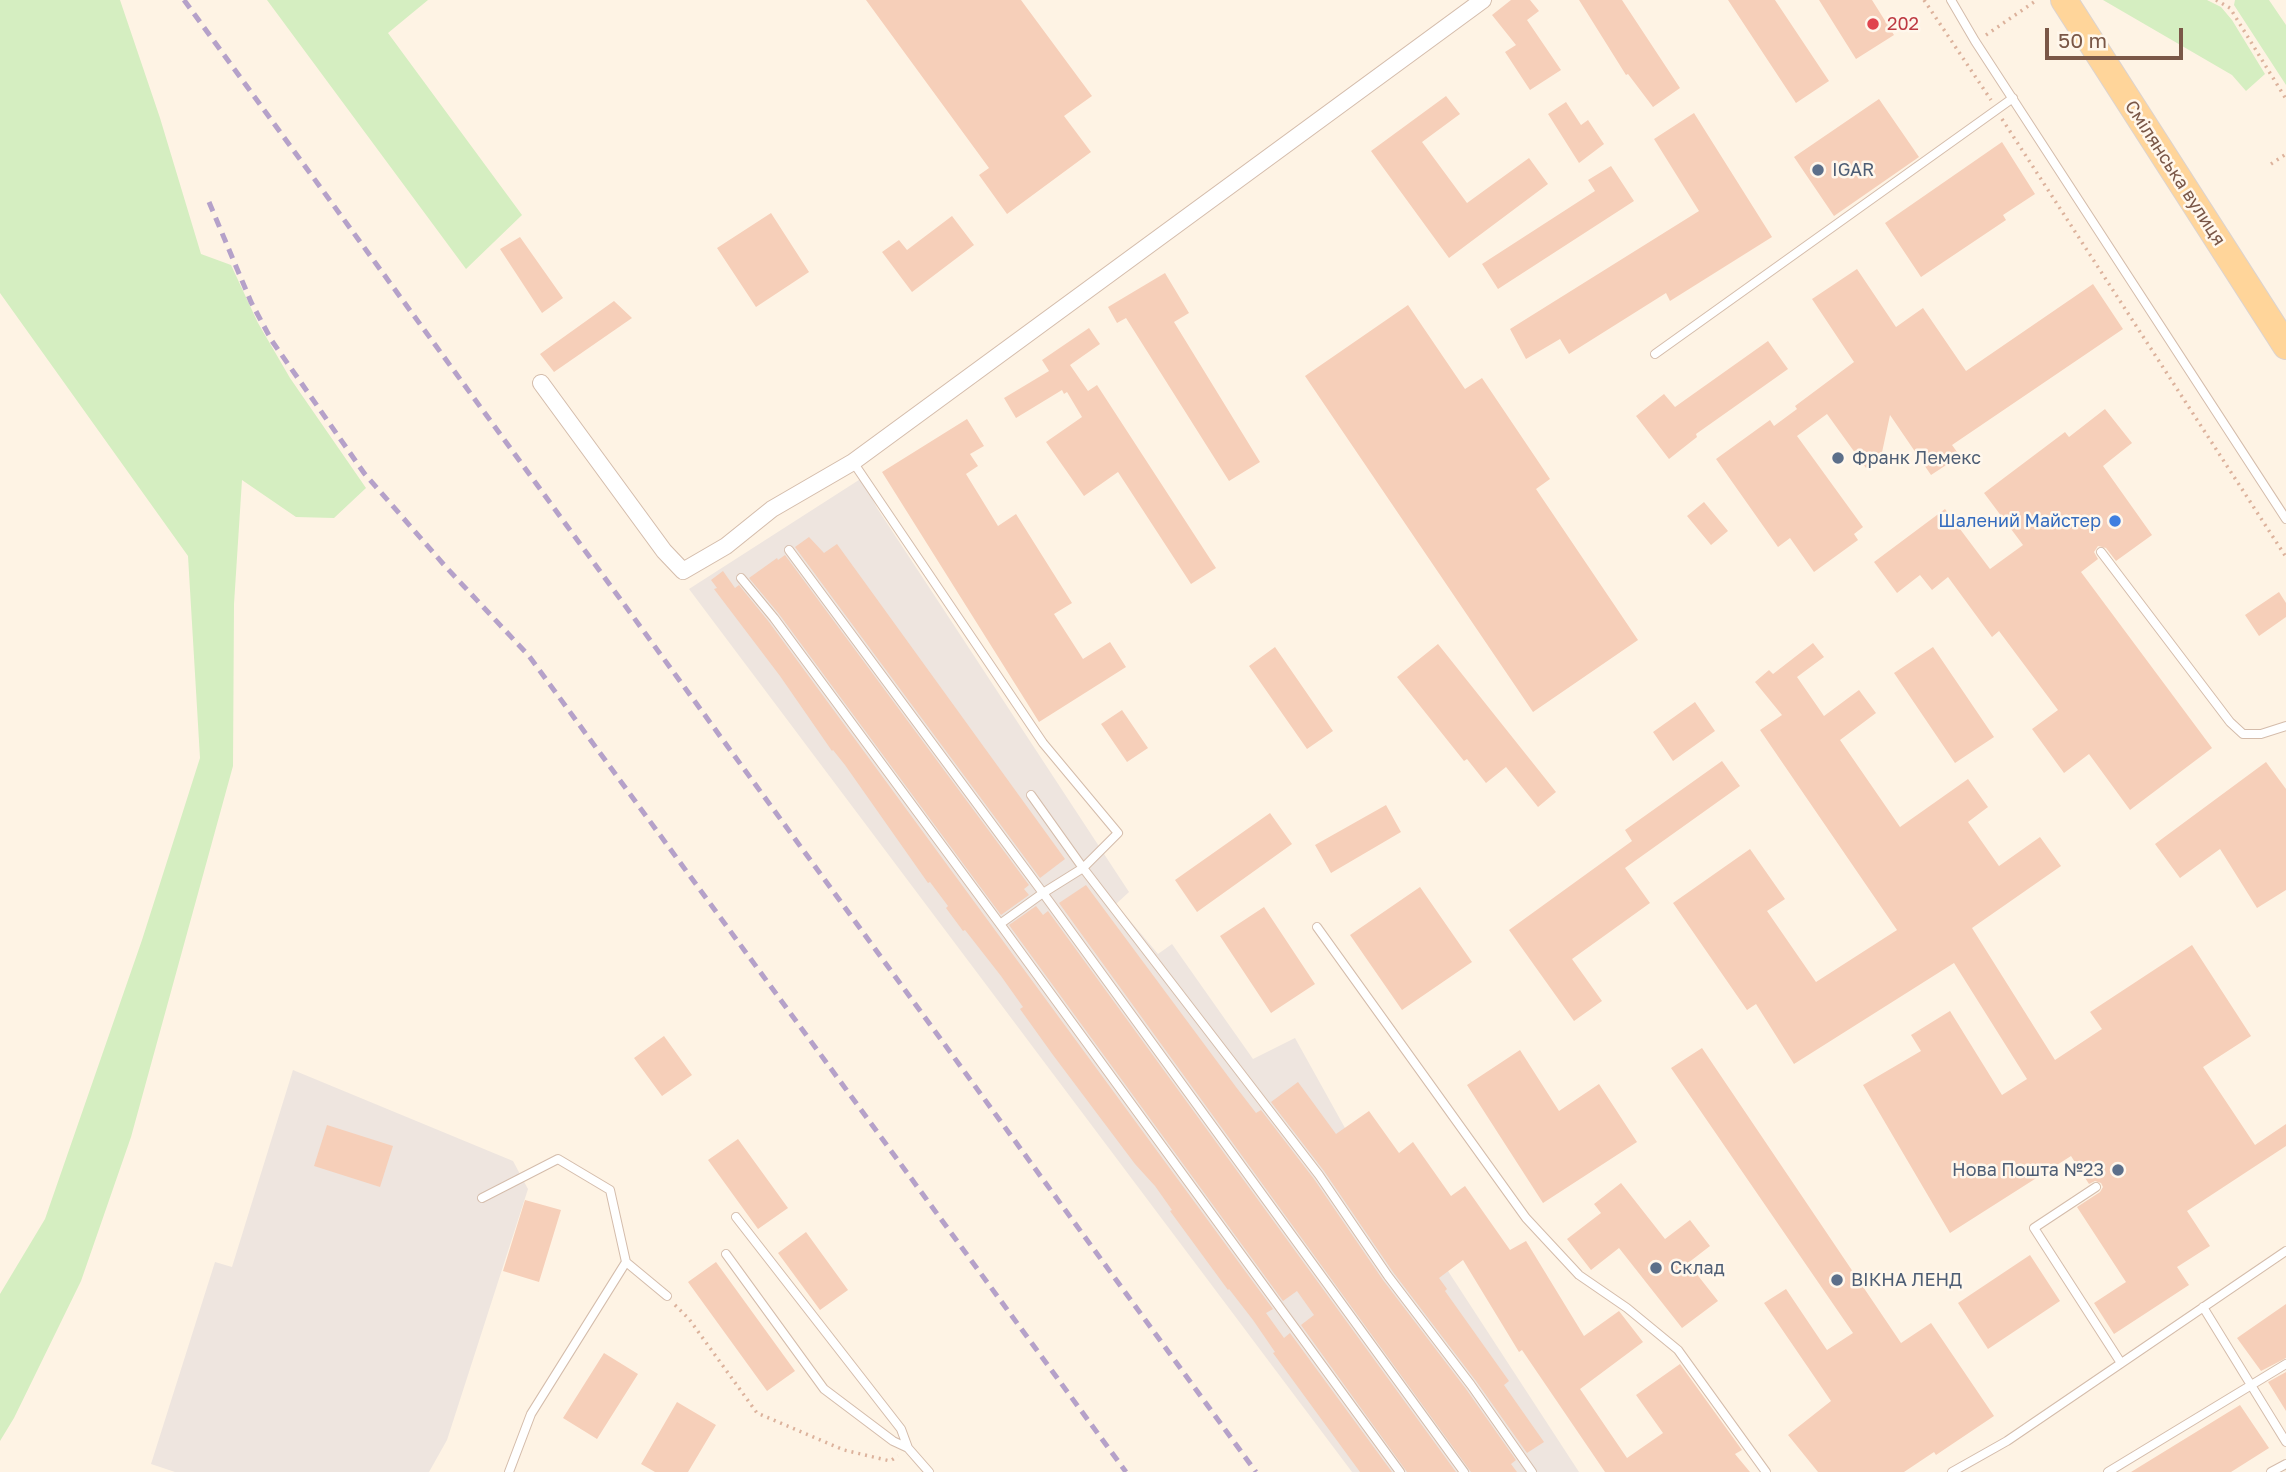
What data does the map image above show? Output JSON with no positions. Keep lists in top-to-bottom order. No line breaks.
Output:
{"streets":{"main road":["Смілянська вулиця"]},"places":["202","IGAR","Франк Лемекс","Шалений Майстер","Нова Пошта №23","Склад","ВІКНА ЛЕНД"],"scale_bar":"50 m"}
